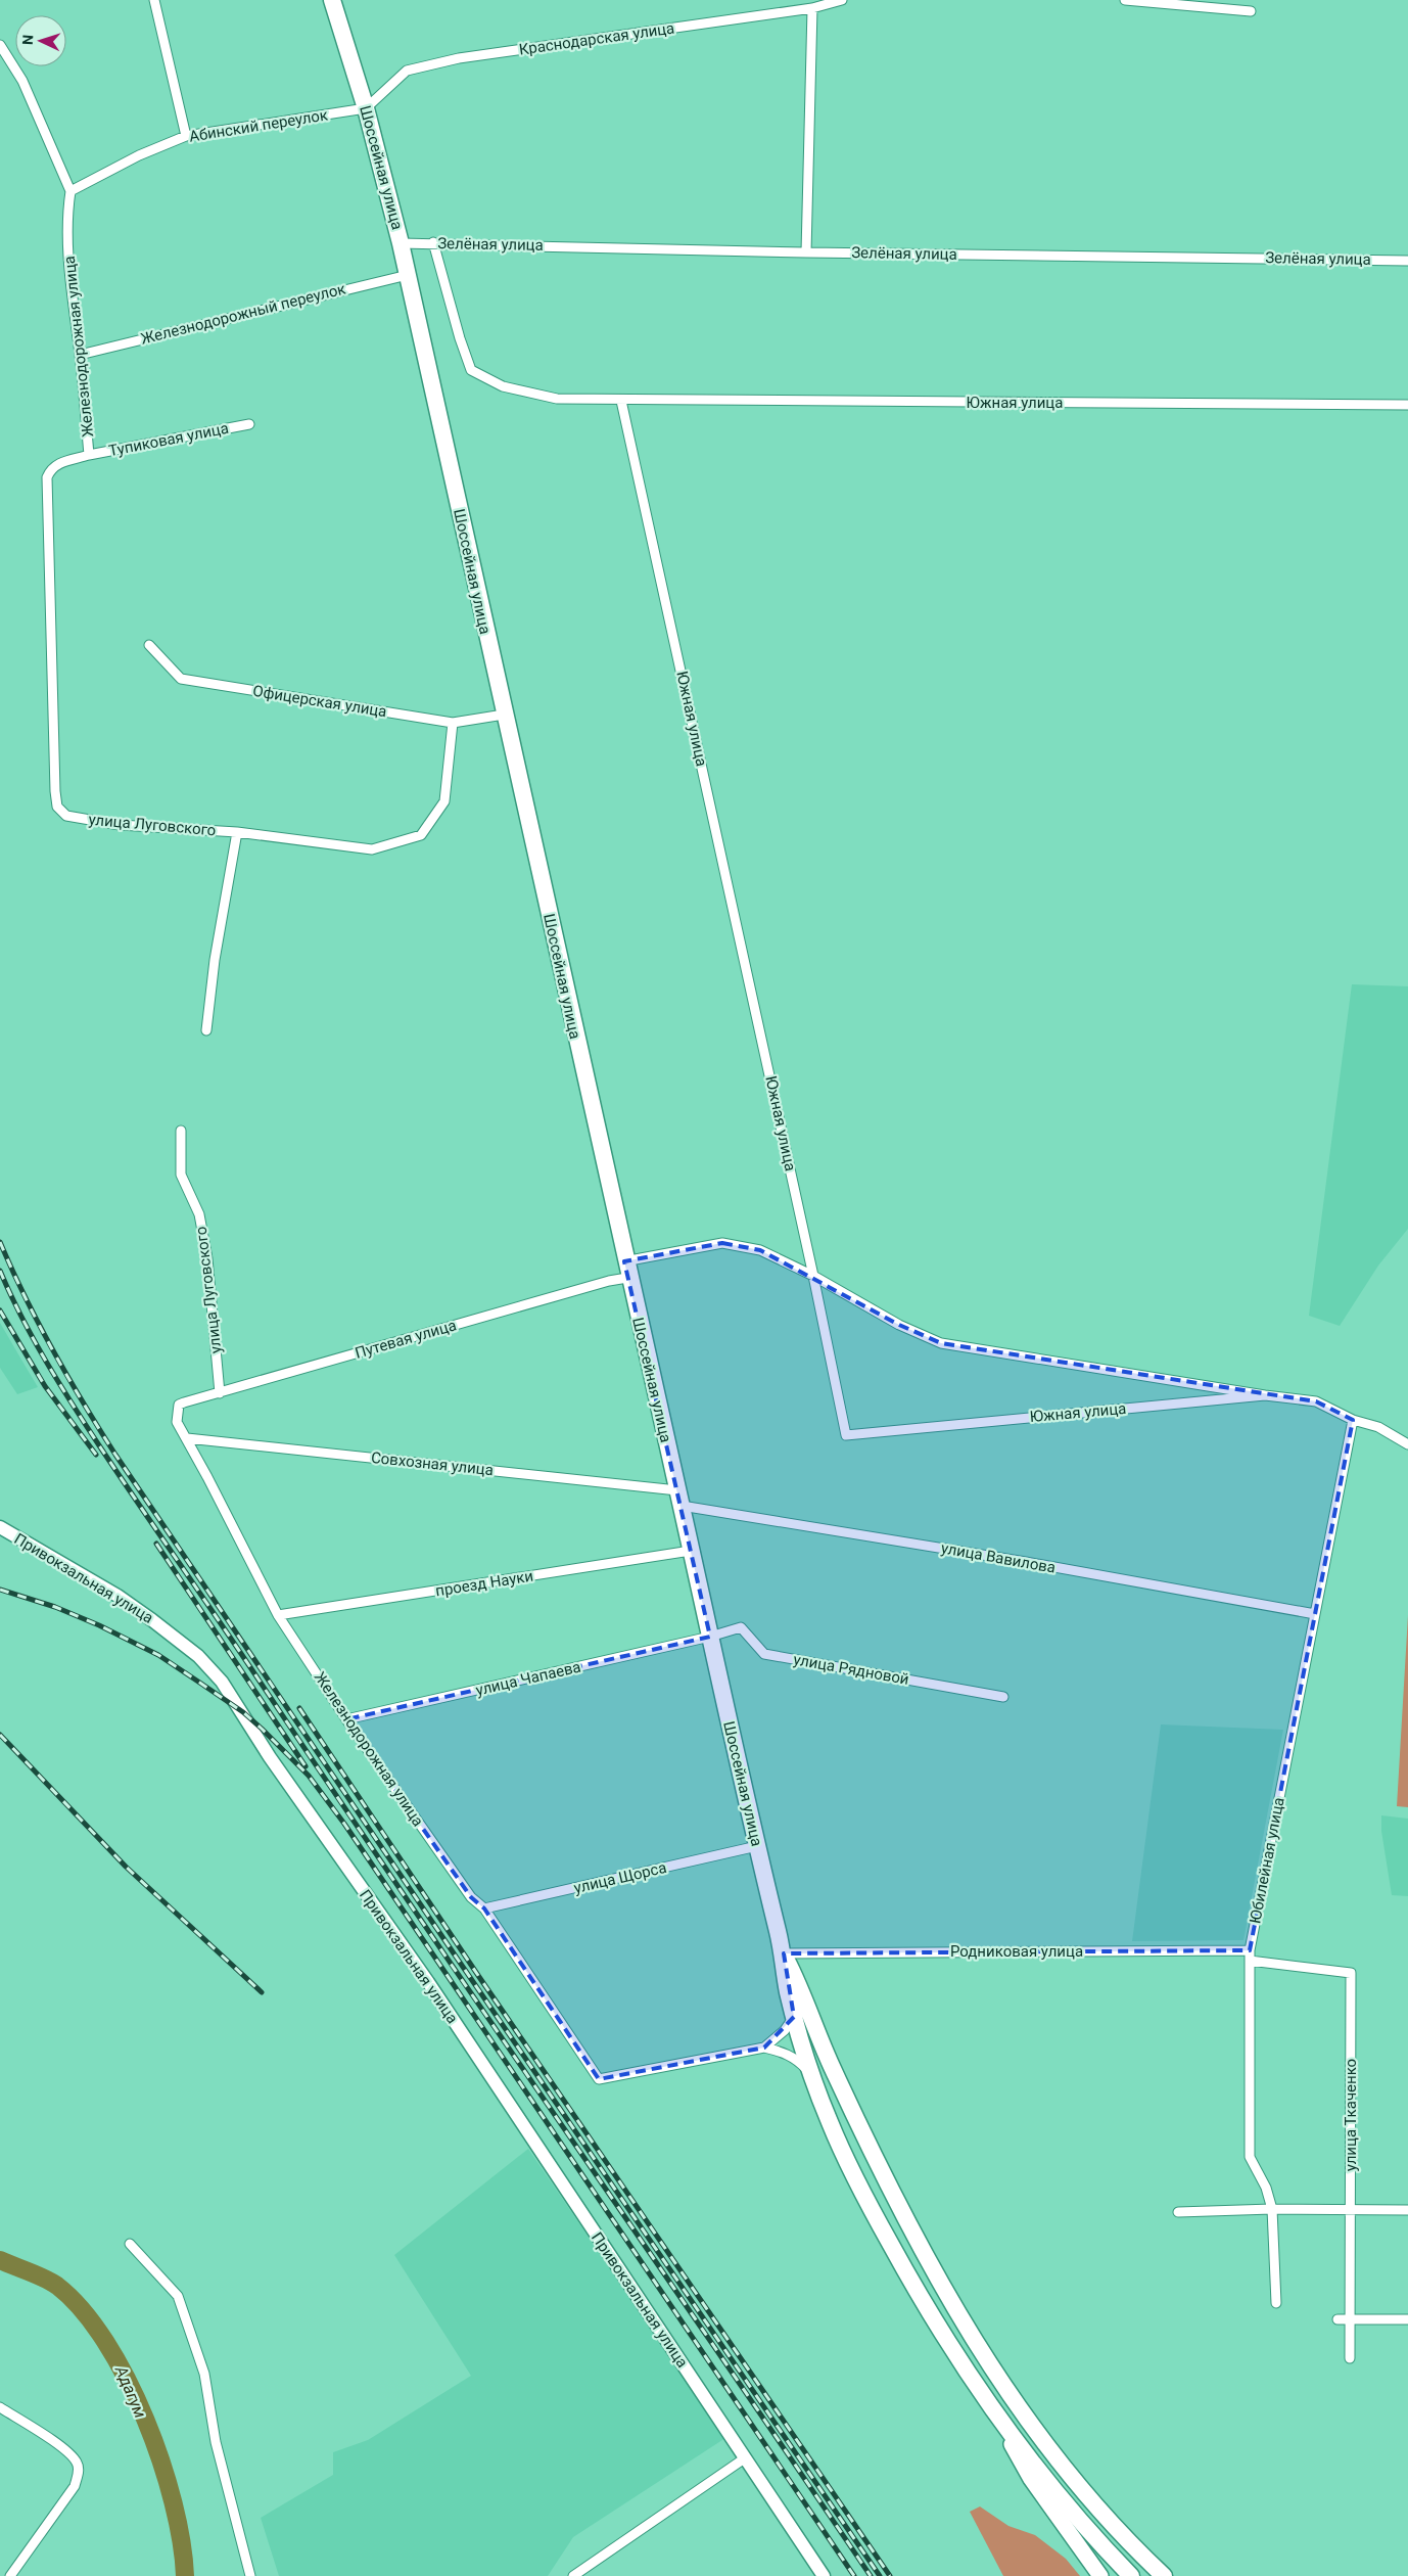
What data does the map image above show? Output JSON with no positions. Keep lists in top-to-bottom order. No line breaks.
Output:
{"streets":{"highway":["Шоссейная улица"],"main road":["Привокзальная улица"],"street":["Краснодарская улица","Абинский переулок","Зелёная улица","Железнодорожный переулок","Железнодорожная улица","Южная улица","Тупиковая улица","Офицерская улица","улица Луговского","Путевая улица","Совхозная улица","улица Вавилова","проезд Науки","улица Рядновой","улица Чапаева","Юбилейная улица","улица Щорса","Родниковая улица","улица Ткаченко"]},"crossings":[["Краснодарская улица","Абинский переулок"],["Краснодарская улица","Шоссейная улица"],["Абинский переулок","Шоссейная улица"],["Абинский переулок","Железнодорожная улица"],["Шоссейная улица","Зелёная улица"],["Шоссейная улица","Железнодорожный переулок"],["Шоссейная улица","Офицерская улица"],["Шоссейная улица","Путевая улица"],["Шоссейная улица","Совхозная улица"],["Шоссейная улица","улица Вавилова"],["Шоссейная улица","проезд Науки"],["Шоссейная улица","улица Рядновой"],["Шоссейная улица","улица Чапаева"],["Шоссейная улица","улица Щорса"],["Шоссейная улица","Родниковая улица"],["Зелёная улица","Южная улица"],["Железнодорожный переулок","Железнодорожная улица"],["Железнодорожная улица","Тупиковая улица"],["Железнодорожная улица","улица Луговского"],["Железнодорожная улица","Путевая улица"],["Железнодорожная улица","Совхозная улица"],["Железнодорожная улица","проезд Науки"],["Железнодорожная улица","улица Чапаева"],["Железнодорожная улица","улица Щорса"],["Офицерская улица","улица Луговского"],["улица Луговского","Путевая улица"],["Совхозная улица","улица Вавилова"],["улица Вавилова","Юбилейная улица"],["улица Рядновой","улица Чапаева"],["Юбилейная улица","Родниковая улица"],["Юбилейная улица","улица Ткаченко"],["Родниковая улица","улица Ткаченко"]],"water":["Адагум"],"north":"left"}
